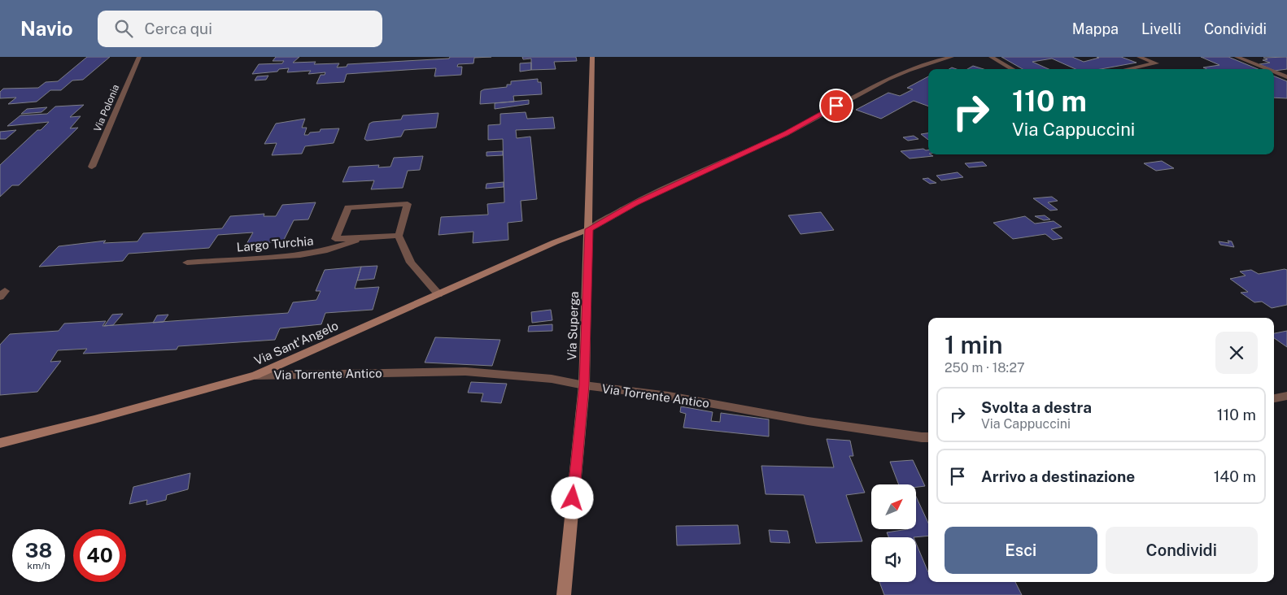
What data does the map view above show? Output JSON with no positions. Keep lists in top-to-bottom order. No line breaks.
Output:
{"streets":{"street":["Via Polonia","Largo Turchia","Via Superga","Via Sant'Angelo","Via Torrente Antico"]},"crossings":[["Via Superga","Via Sant'Angelo"],["Via Superga","Via Torrente Antico"],["Via Sant'Angelo","Via Torrente Antico"]],"north":"top right","page":{"header":"Navio","search":"Cerca qui","nav":["Mappa","Livelli","Condividi"],"turn":["110 m","Via Cappuccini"],"heading":["1 min","250 m · 18:27"],"list":[{"name":"Svolta a destra","note":"Via Cappuccini","value":"110 m"},{"name":"Arrivo a destinazione","value":"140 m"}],"buttons":["Esci","Condividi"],"speed":"38 km/h","limit":"40"}}
